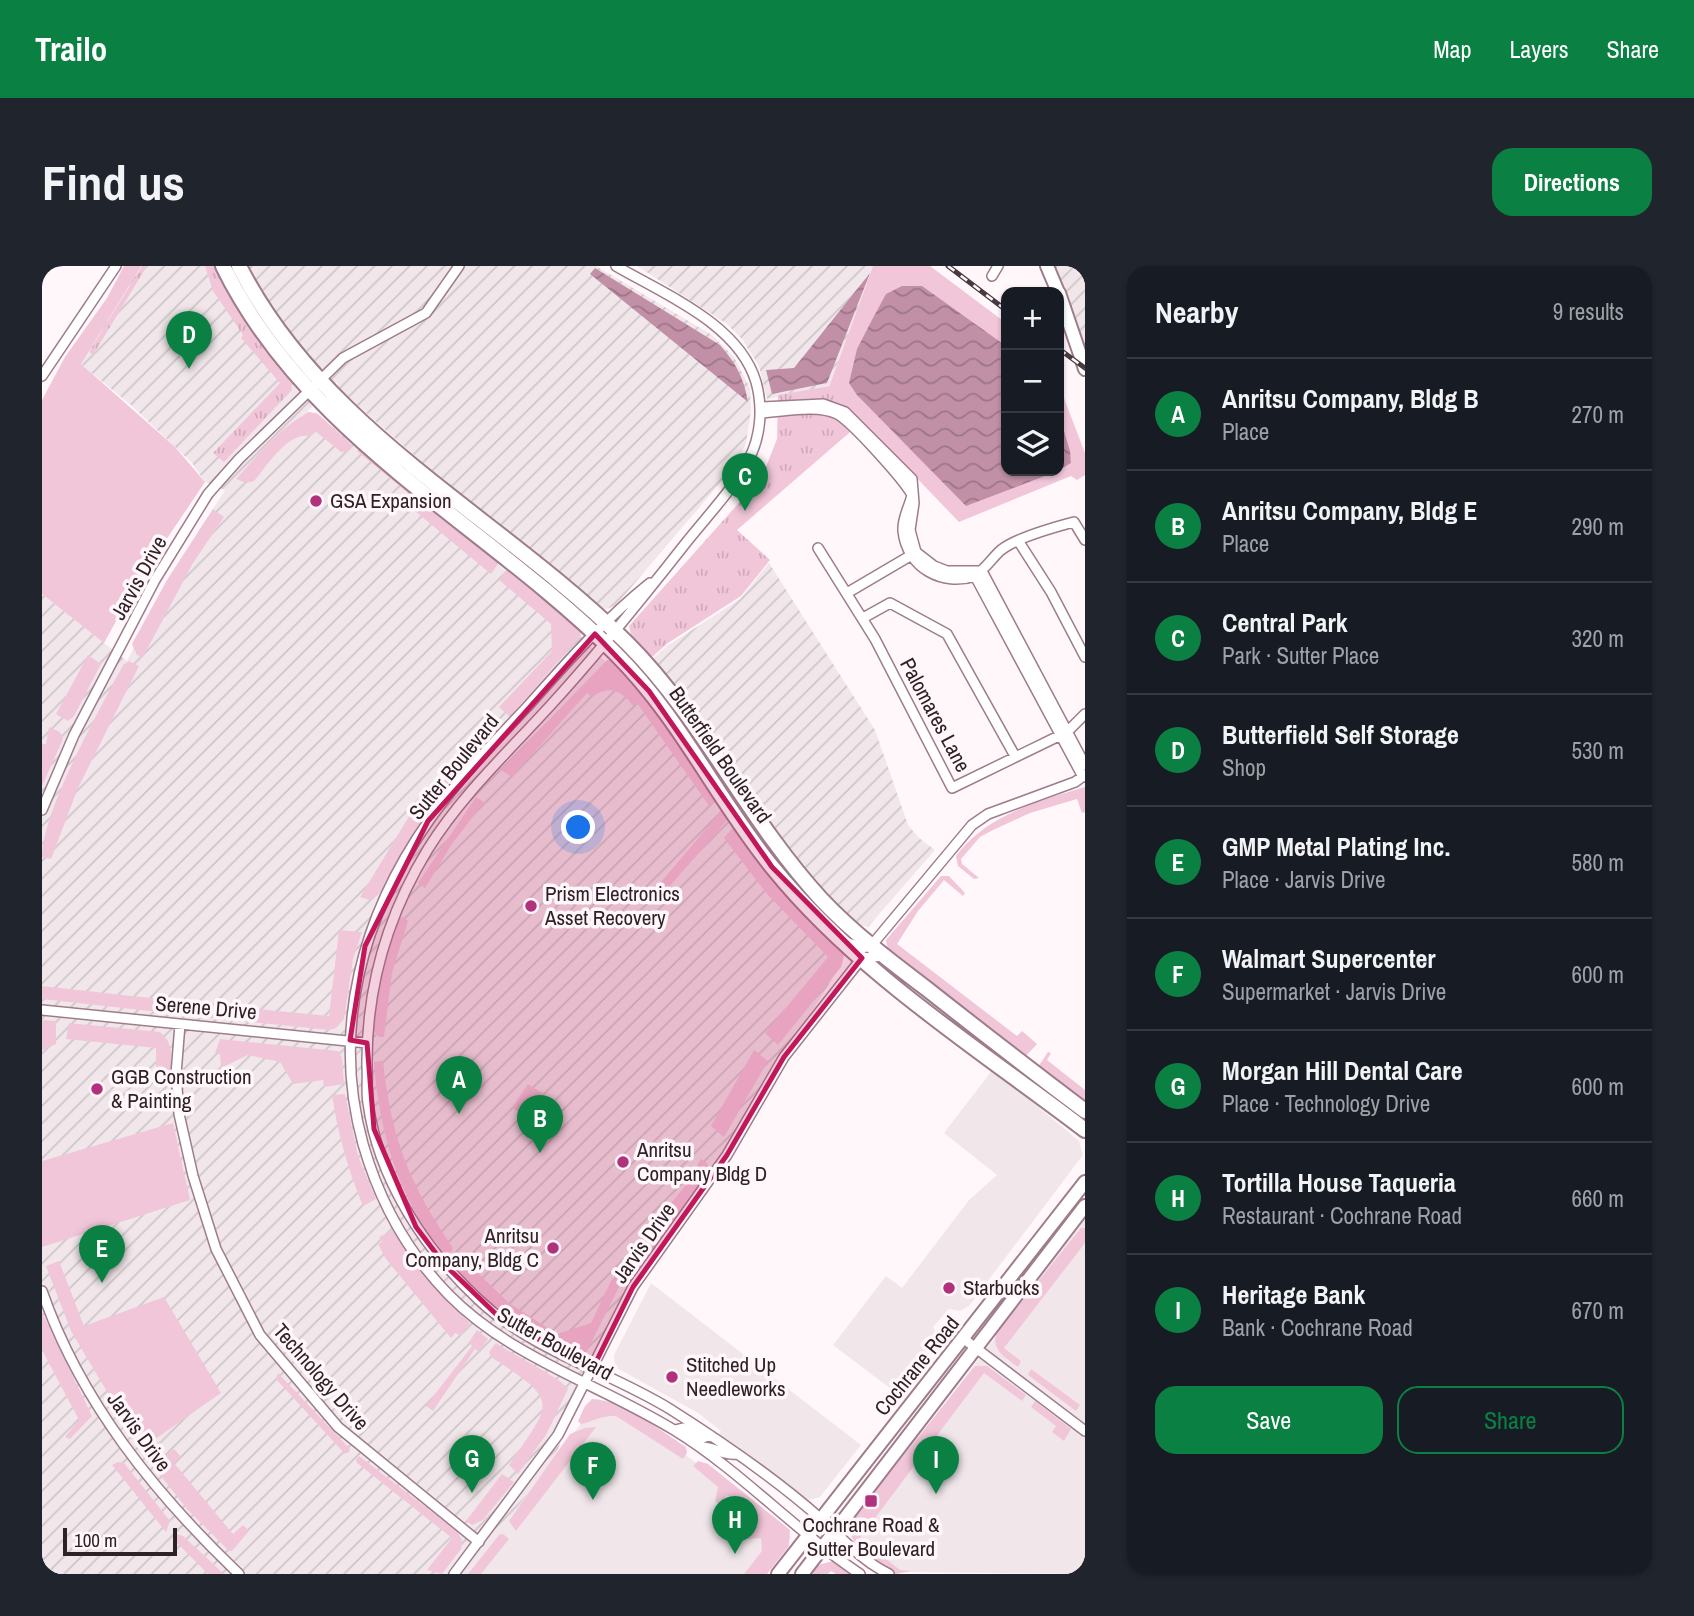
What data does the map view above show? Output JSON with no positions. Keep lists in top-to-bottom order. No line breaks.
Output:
{"streets":{"main road":["Butterfield Boulevard","Cochrane Road"],"street":["Jarvis Drive","Palomares Lane","Sutter Boulevard","Serene Drive","Technology Drive"]},"crossings":[["Jarvis Drive","Butterfield Boulevard"],["Jarvis Drive","Sutter Boulevard"],["Jarvis Drive","Technology Drive"],["Butterfield Boulevard","Sutter Boulevard"],["Sutter Boulevard","Serene Drive"],["Sutter Boulevard","Cochrane Road"],["Serene Drive","Technology Drive"]],"places":{"other":["GSA Expansion","Prism Electronics Asset Recovery","GGB Construction & Painting","Anritsu Company Bldg D","Anritsu Company, Bldg C","Starbucks","Stitched Up Needleworks"],"transit":["Cochrane Road & Sutter Boulevard"]},"scale_bar":"100 m","page":{"header":"Trailo","nav":["Map","Layers","Share"],"buttons":["Directions",["Save","Share"]],"title":"Find us","heading":["Nearby","9 results"],"map_buttons":["+","−"],"pins":["D","C","A","B","E","G","I","F","H"],"list":[{"mark":"A","name":"Anritsu Company, Bldg B","note":"Place","value":"270 m"},{"mark":"B","name":"Anritsu Company, Bldg E","note":"Place","value":"290 m"},{"mark":"C","name":"Central Park","note":"Park · Sutter Place","value":"320 m"},{"mark":"D","name":"Butterfield Self Storage","note":"Shop","value":"530 m"},{"mark":"E","name":"GMP Metal Plating Inc.","note":"Place · Jarvis Drive","value":"580 m"},{"mark":"F","name":"Walmart Supercenter","note":"Supermarket · Jarvis Drive","value":"600 m"},{"mark":"G","name":"Morgan Hill Dental Care","note":"Place · Technology Drive","value":"600 m"},{"mark":"H","name":"Tortilla House Taqueria","note":"Restaurant · Cochrane Road","value":"660 m"},{"mark":"I","name":"Heritage Bank","note":"Bank · Cochrane Road","value":"670 m"}],"scale":"100 m"}}
